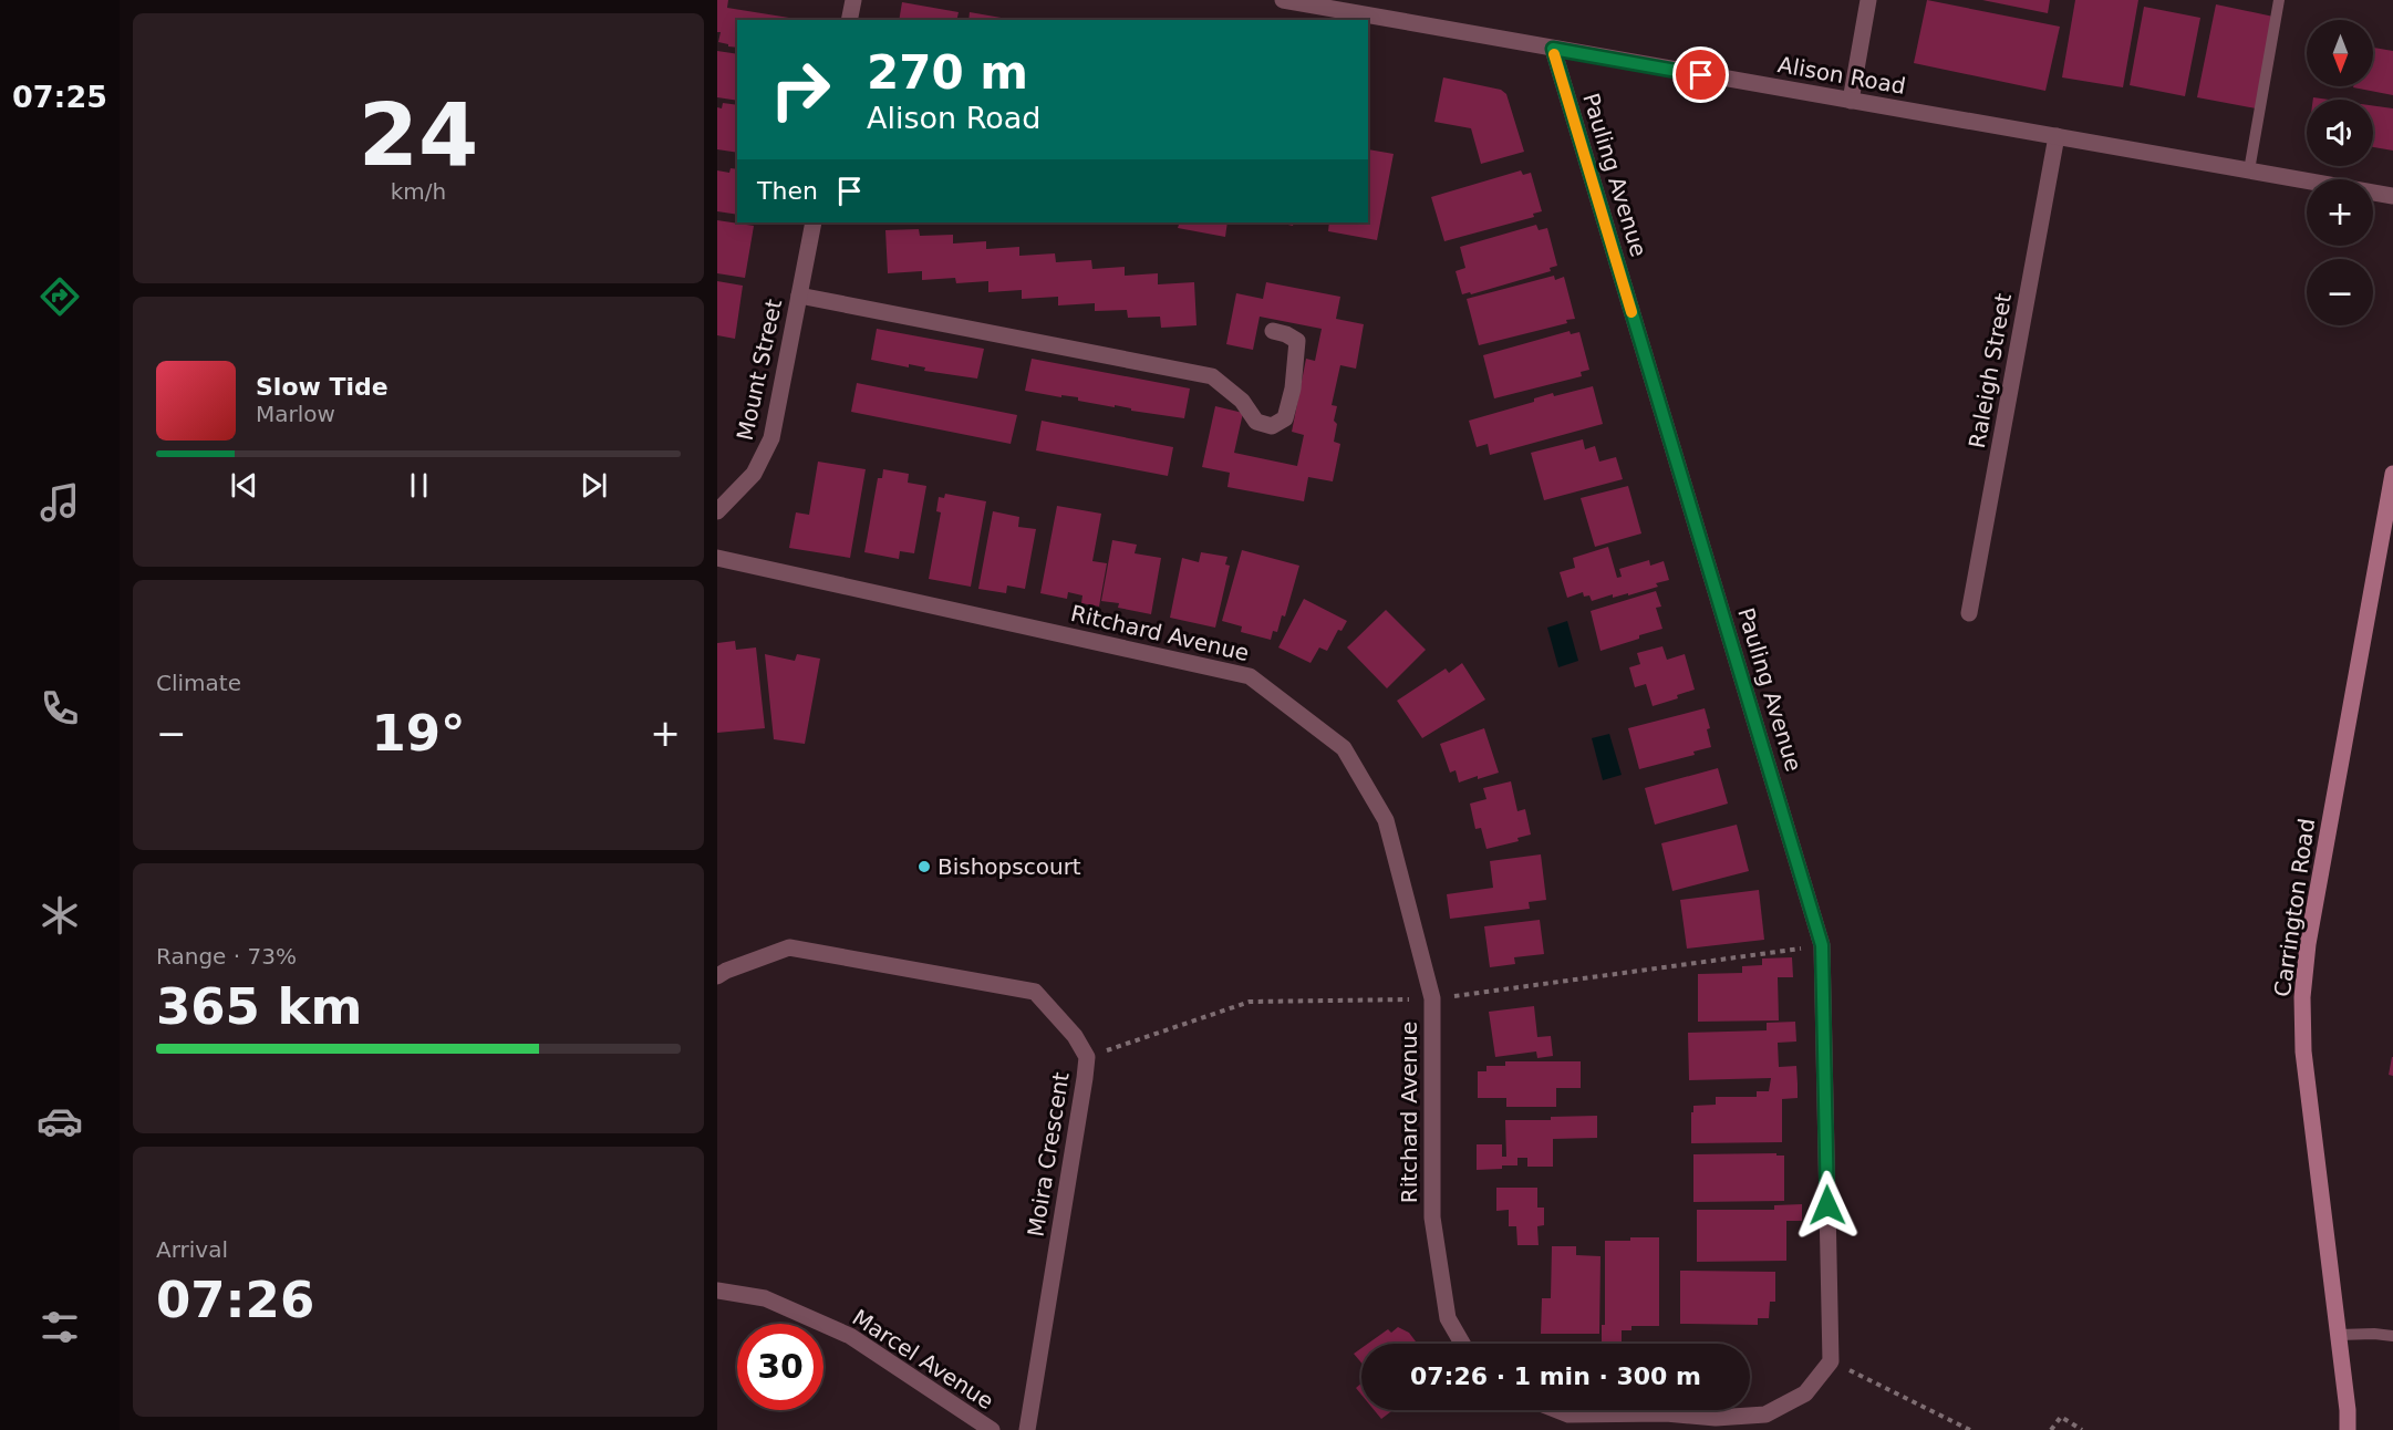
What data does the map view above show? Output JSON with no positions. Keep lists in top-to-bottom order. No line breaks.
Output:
{"streets":{"main road":["Carrington Road"],"street":["Alison Road","Pauling Avenue","Mount Street","Raleigh Street","Ritchard Avenue","Moira Crescent","Marcel Avenue"]},"crossings":[["Alison Road","Pauling Avenue"],["Alison Road","Raleigh Street"]],"places":["Bishopscourt"],"north":"bottom","page":{"tabs":"07:25","tile":[["24","km/h"],"Climate",["Range · 73%","365 km"],["Arrival","07:26"]],"map_buttons":["+","−"],"turn":["270 m","Alison Road"],"then":"Then","song":["Slow Tide","Marlow"],"heat":["−","19°","+"],"limit":"30","trip":"07:26 · 1 min · 300 m"}}
